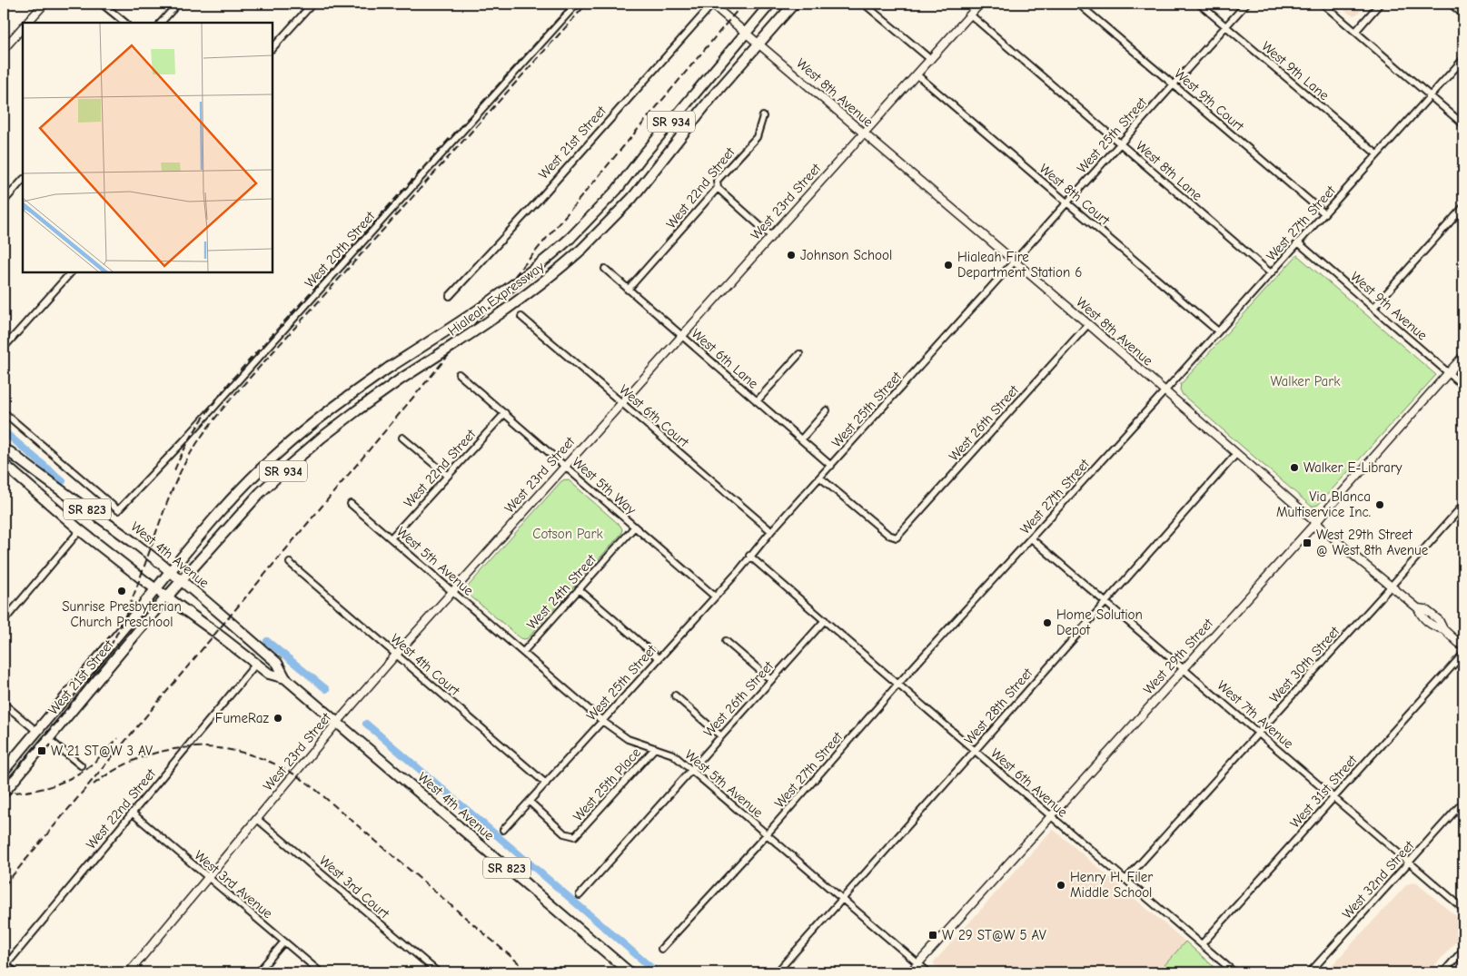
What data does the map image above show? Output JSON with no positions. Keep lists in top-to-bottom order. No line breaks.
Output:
{"streets":{"main road":["SR 934","West 21st Street","Hialeah Expressway","SR 823","West 4th Avenue"],"street":["West 9th Lane","West 8th Avenue","West 9th Court","West 25th Street","West 8th Lane","West 22nd Street","West 8th Court","West 23rd Street","West 27th Street","West 20th Street","West 9th Avenue","West 6th Lane","West 6th Court","West 26th Street","West 5th Way","West 5th Avenue","West 24th Street","West 29th Street","West 4th Court","West 30th Street","West 28th Street","West 7th Avenue","West 6th Avenue","West 25th Place","West 31st Street","West 32nd Street","West 3rd Avenue","West 3rd Court"]},"crossings":[["West 9th Lane","West 25th Street"],["West 9th Lane","West 27th Street"],["West 8th Avenue","West 25th Street"],["West 8th Avenue","West 21st Street"],["West 8th Avenue","West 23rd Street"],["West 8th Avenue","West 27th Street"],["West 8th Avenue","Hialeah Expressway"],["West 8th Avenue","West 26th Street"],["West 8th Avenue","West 29th Street"],["West 8th Avenue","West 30th Street"],["West 8th Avenue","West 28th Street"],["West 9th Court","West 25th Street"],["West 9th Court","West 27th Street"],["West 25th Street","West 8th Lane"],["West 25th Street","West 8th Court"],["West 25th Street","West 6th Lane"],["West 25th Street","West 6th Court"],["West 25th Street","West 26th Street"],["West 25th Street","West 5th Way"],["West 25th Street","West 5th Avenue"],["West 25th Street","West 4th Court"],["West 25th Street","West 6th Avenue"],["West 25th Street","West 25th Place"],["West 21st Street","Hialeah Expressway"],["West 21st Street","West 4th Avenue"],["West 8th Lane","West 23rd Street"],["West 8th Lane","West 27th Street"],["West 22nd Street","West 6th Lane"],["West 22nd Street","West 5th Way"],["West 22nd Street","West 4th Avenue"],["West 22nd Street","West 5th Avenue"],["West 22nd Street","West 3rd Avenue"],["West 8th Court","West 23rd Street"],["West 8th Court","West 27th Street"],["West 23rd Street","West 6th Lane"],["West 23rd Street","West 6th Court"],["West 23rd Street","West 5th Way"],["West 23rd Street","West 4th Avenue"],["West 23rd Street","West 5th Avenue"],["West 23rd Street","West 4th Court"],["West 23rd Street","West 3rd Avenue"],["West 23rd Street","West 3rd Court"],["West 27th Street","West 9th Avenue"],["West 27th Street","West 5th Avenue"],["West 27th Street","West 7th Avenue"],["West 27th Street","West 6th Avenue"],["Hialeah Expressway","West 4th Avenue"],["West 9th Avenue","West 29th Street"],["West 26th Street","West 5th Avenue"],["West 26th Street","West 6th Avenue"],["West 5th Way","West 24th Street"],["West 5th Avenue","West 24th Street"],["West 5th Avenue","West 29th Street"],["West 5th Avenue","West 28th Street"],["West 5th Avenue","West 25th Place"],["West 29th Street","West 7th Avenue"],["West 29th Street","West 6th Avenue"],["West 30th Street","West 7th Avenue"],["West 30th Street","West 6th Avenue"],["West 28th Street","West 7th Avenue"],["West 28th Street","West 6th Avenue"],["West 7th Avenue","West 31st Street"],["West 7th Avenue","West 32nd Street"],["West 6th Avenue","West 31st Street"]],"parks":["Walker Park","Cotson Park"],"places":{"other":["Johnson School","Hialeah Fire Department Station 6","Walker E-Library","Via Blanca Multiservice Inc.","Sunrise Presbyterian Church Preschool","Home Solution Depot","FumeRaz","Henry H. Filer Middle School"],"transit":["West 29th Street @ West 8th Avenue","W 21 ST@W 3 AV","W 29 ST@W 5 AV"]}}
